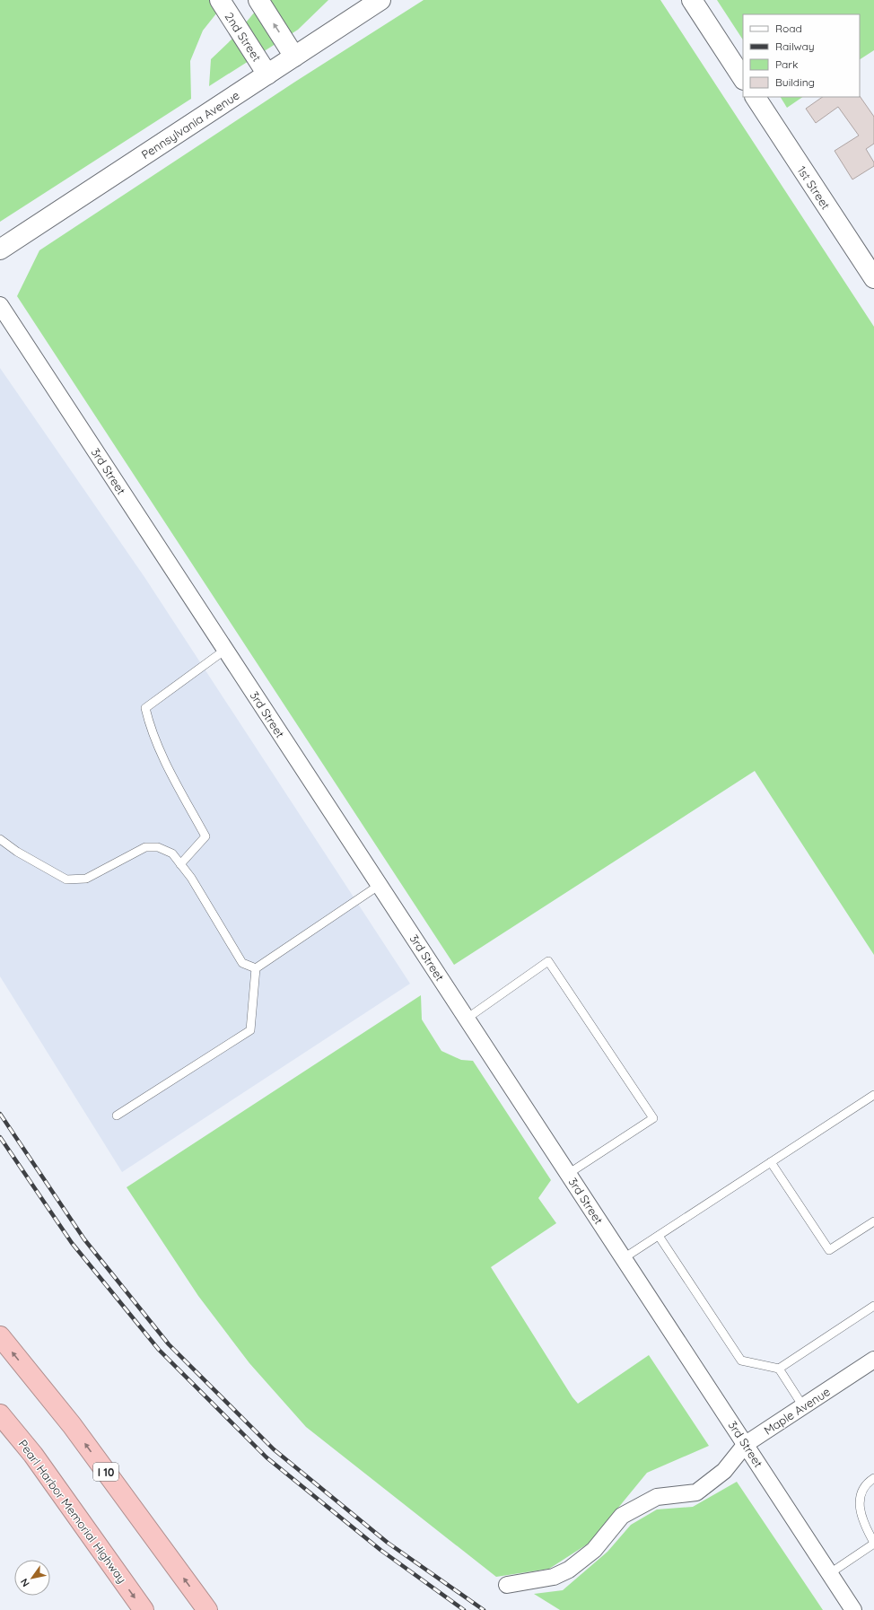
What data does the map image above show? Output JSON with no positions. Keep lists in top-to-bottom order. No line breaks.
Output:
{"streets":{"highway":["I 10","Pearl Harbor Memorial Highway"],"street":["2nd Street","Pennsylvania Avenue","1st Street","3rd Street","Maple Avenue"]},"crossings":[["2nd Street","Pennsylvania Avenue"],["3rd Street","Maple Avenue"]],"legend":["Road","Railway","Park","Building"],"north":"bottom left"}
